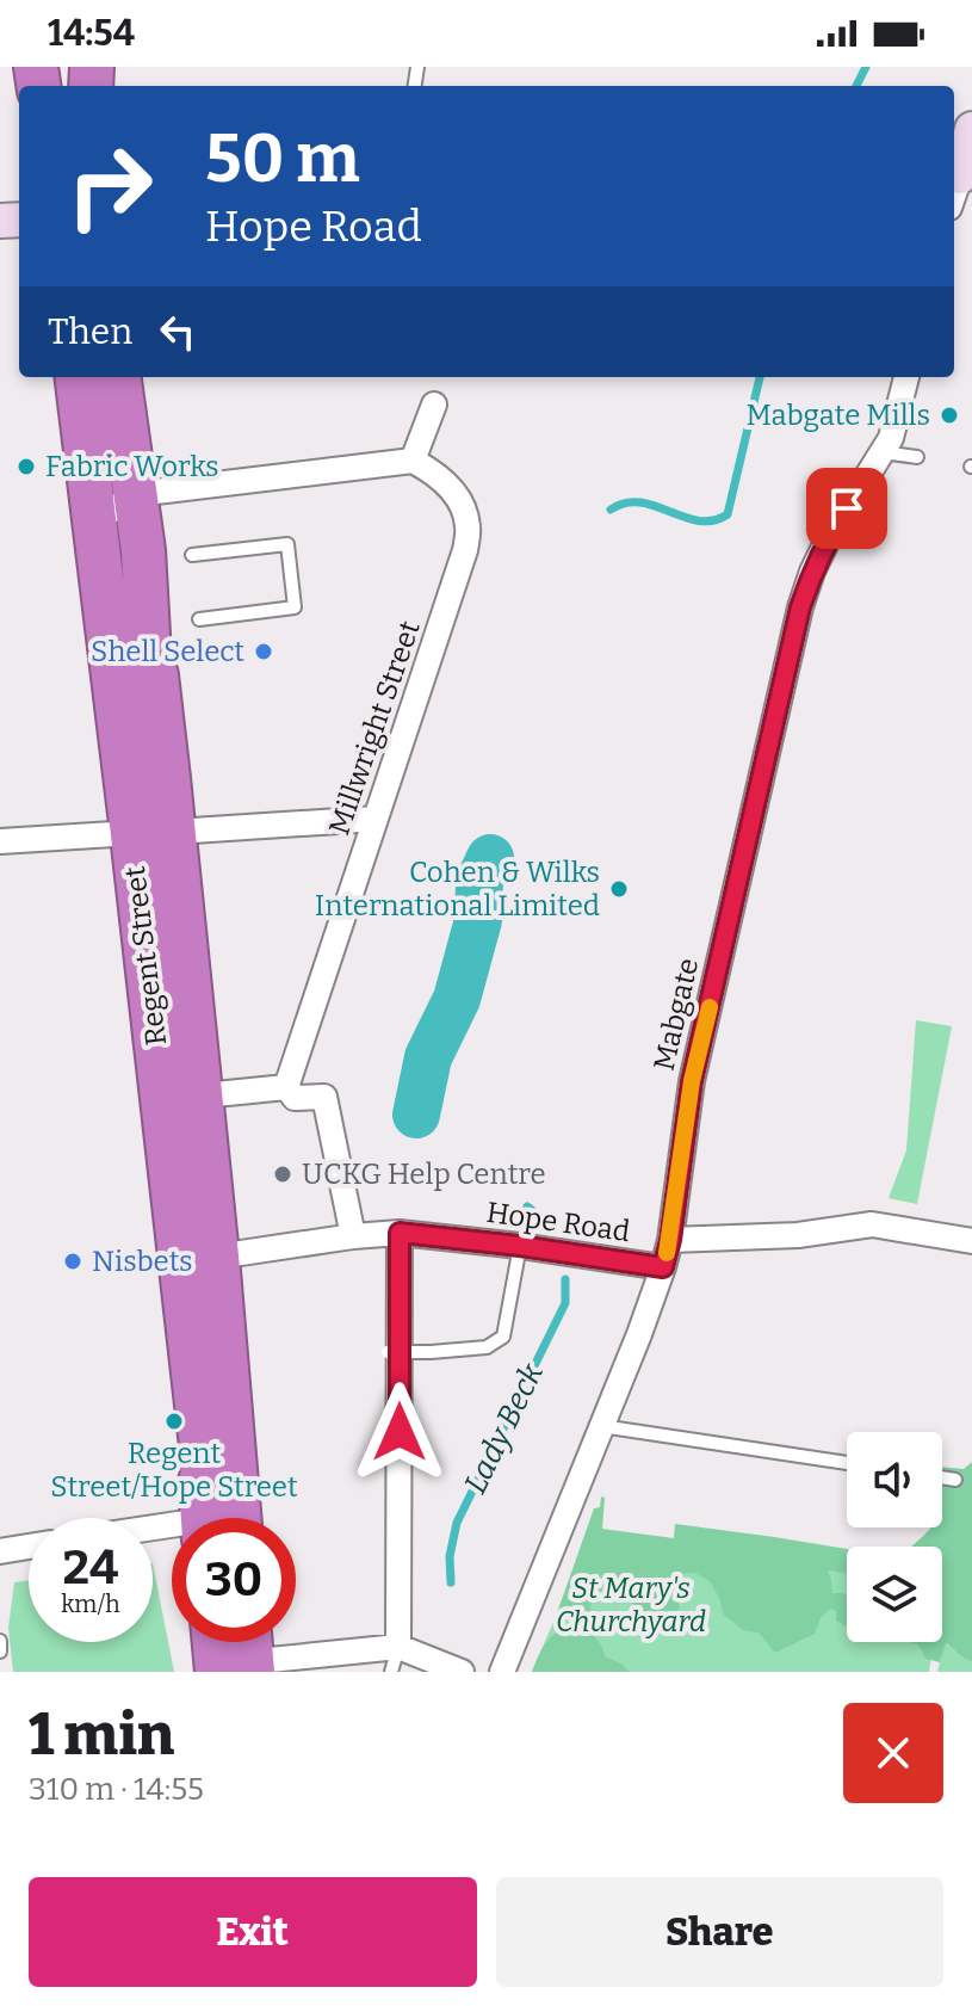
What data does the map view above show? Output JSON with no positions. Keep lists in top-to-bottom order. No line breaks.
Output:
{"streets":{"highway":["Regent Street"],"street":["Millwright Street","Mabgate","Hope Road"]},"crossings":[["Regent Street","Hope Road"],["Mabgate","Hope Road"]],"water":["Lady Beck"],"parks":["St Mary's Churchyard"],"places":["Mabgate Mills","Fabric Works","Shell Select","Cohen & Wilks International Limited","UCKG Help Centre","Nisbets","Regent Street/Hope Street"],"page":{"status":"14:54","turn":["50 m","Hope Road"],"then":"Then","speed":"24 km/h","limit":"30","heading":["1 min","310 m · 14:55"],"buttons":["Exit","Share"]}}
